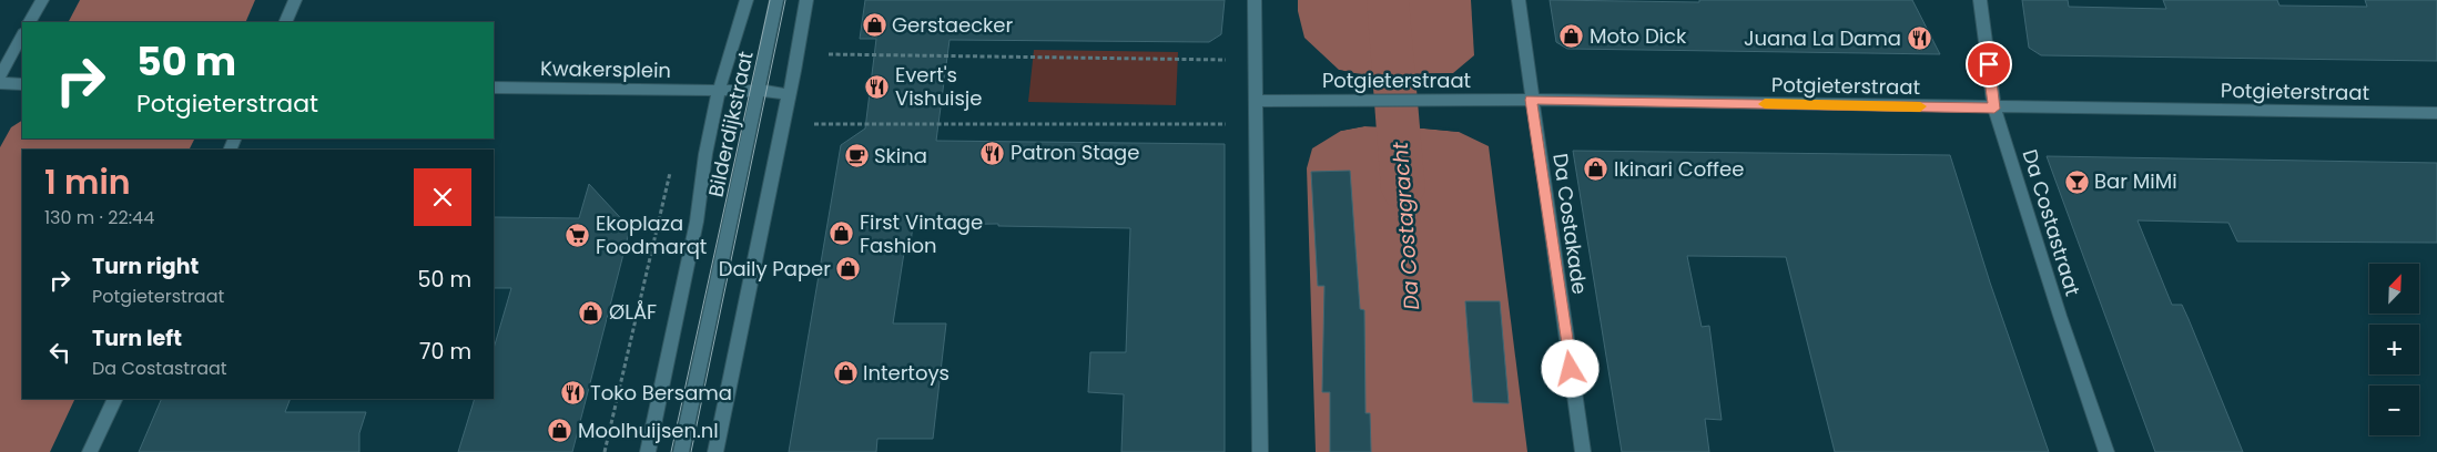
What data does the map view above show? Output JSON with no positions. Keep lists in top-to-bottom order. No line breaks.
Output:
{"streets":{"street":["Kwakersplein","Potgieterstraat","Bilderdijkstraat","Da Costastraat","Da Costakade"]},"crossings":[["Kwakersplein","Bilderdijkstraat"],["Potgieterstraat","Da Costastraat"],["Potgieterstraat","Da Costakade"]],"water":["Da Costagracht"],"places":{"shop":["Gerstaecker","Moto Dick","Ikinari Coffee","First Vintage Fashion","Daily Paper","ØLÅF","Intertoys","Moolhuijsen.nl"],"restaurant":["Juana La Dama","Evert's Vishuisje","Patron Stage","Toko Bersama"],"cafe":["Skina"],"bar":["Bar MiMi"],"supermarket":["Ekoplaza Foodmarqt"]},"north":"top right","page":{"turn":["50 m","Potgieterstraat"],"heading":["1 min","130 m · 22:44"],"list":[{"name":"Turn right","note":"Potgieterstraat","value":"50 m"},{"name":"Turn left","note":"Da Costastraat","value":"70 m"}],"map_buttons":["+","−"]}}
